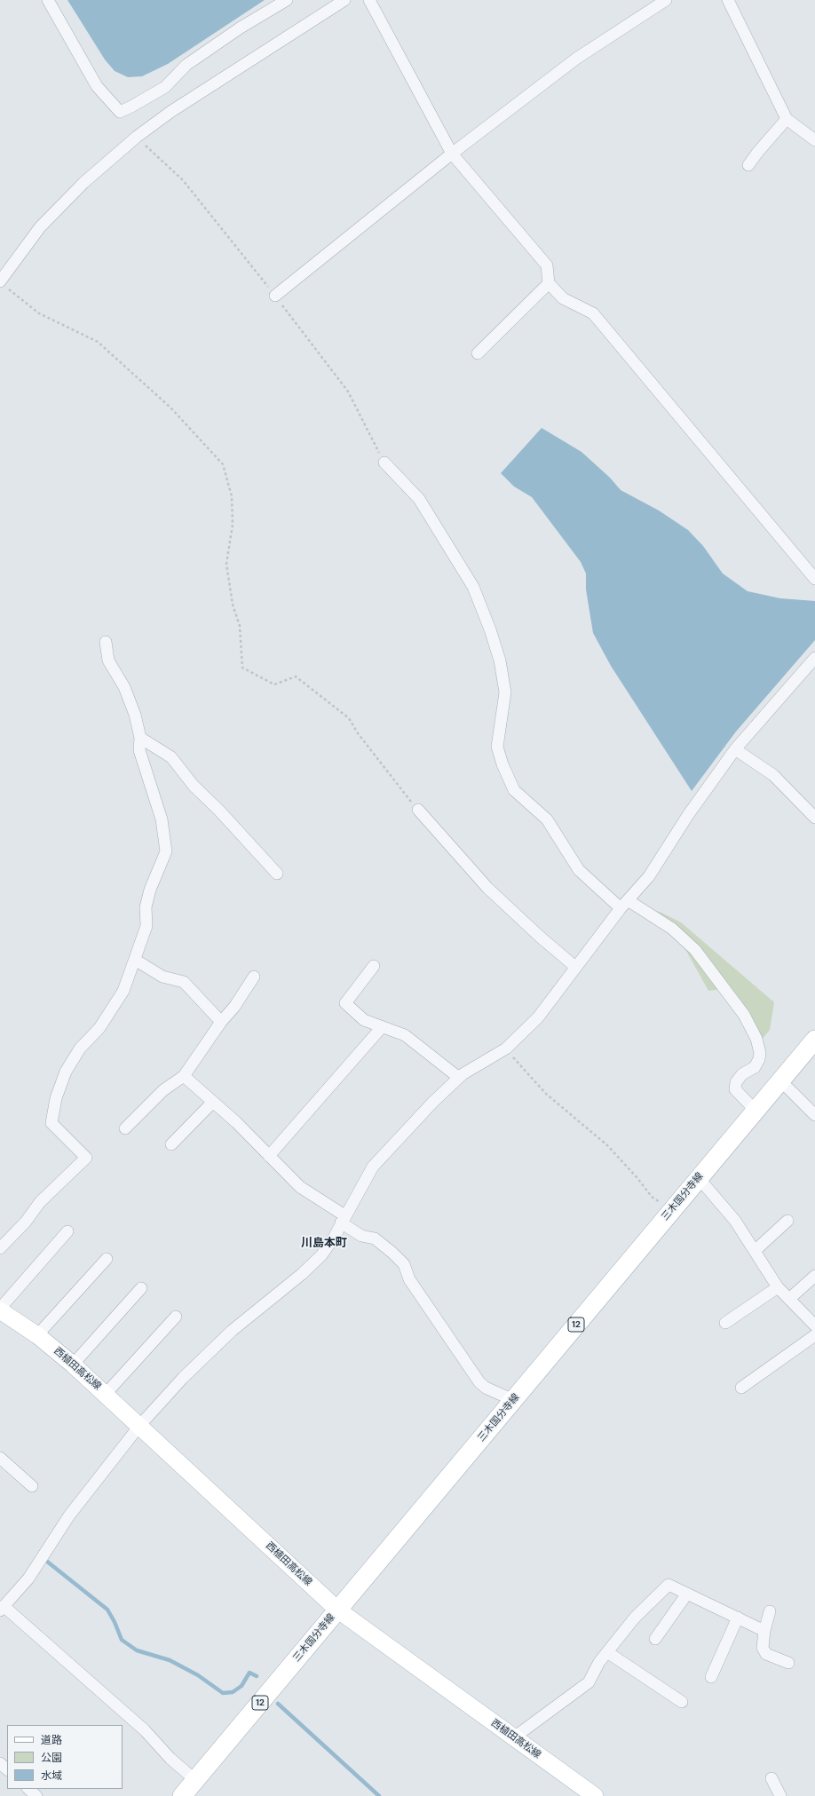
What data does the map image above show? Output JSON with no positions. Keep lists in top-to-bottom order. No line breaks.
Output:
{"streets":{"main road":["三木国分寺線","12","西植田高松線"]},"crossings":[["三木国分寺線","西植田高松線"]],"districts":["川島本町"],"legend":["道路","公園","水域"]}
